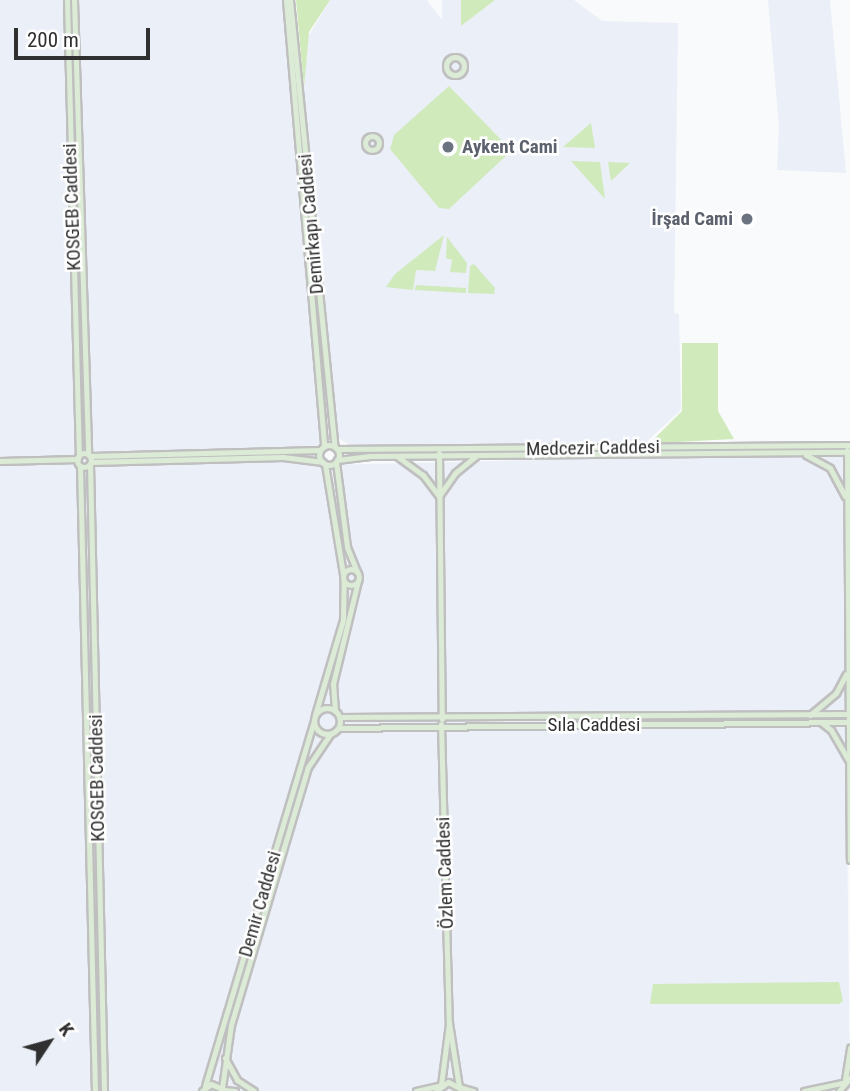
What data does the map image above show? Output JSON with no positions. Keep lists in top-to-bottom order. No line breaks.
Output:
{"streets":{"street":["KOSGEB Caddesi","Demirkapı Caddesi","Medcezir Caddesi","Sıla Caddesi","Özlem Caddesi","Demir Caddesi"]},"crossings":[["Demirkapı Caddesi","Medcezir Caddesi"],["Medcezir Caddesi","Özlem Caddesi"],["Sıla Caddesi","Özlem Caddesi"],["Sıla Caddesi","Demir Caddesi"]],"places":["Aykent Cami","İrşad Cami"],"scale_bar":"200 m","north":"top right"}
